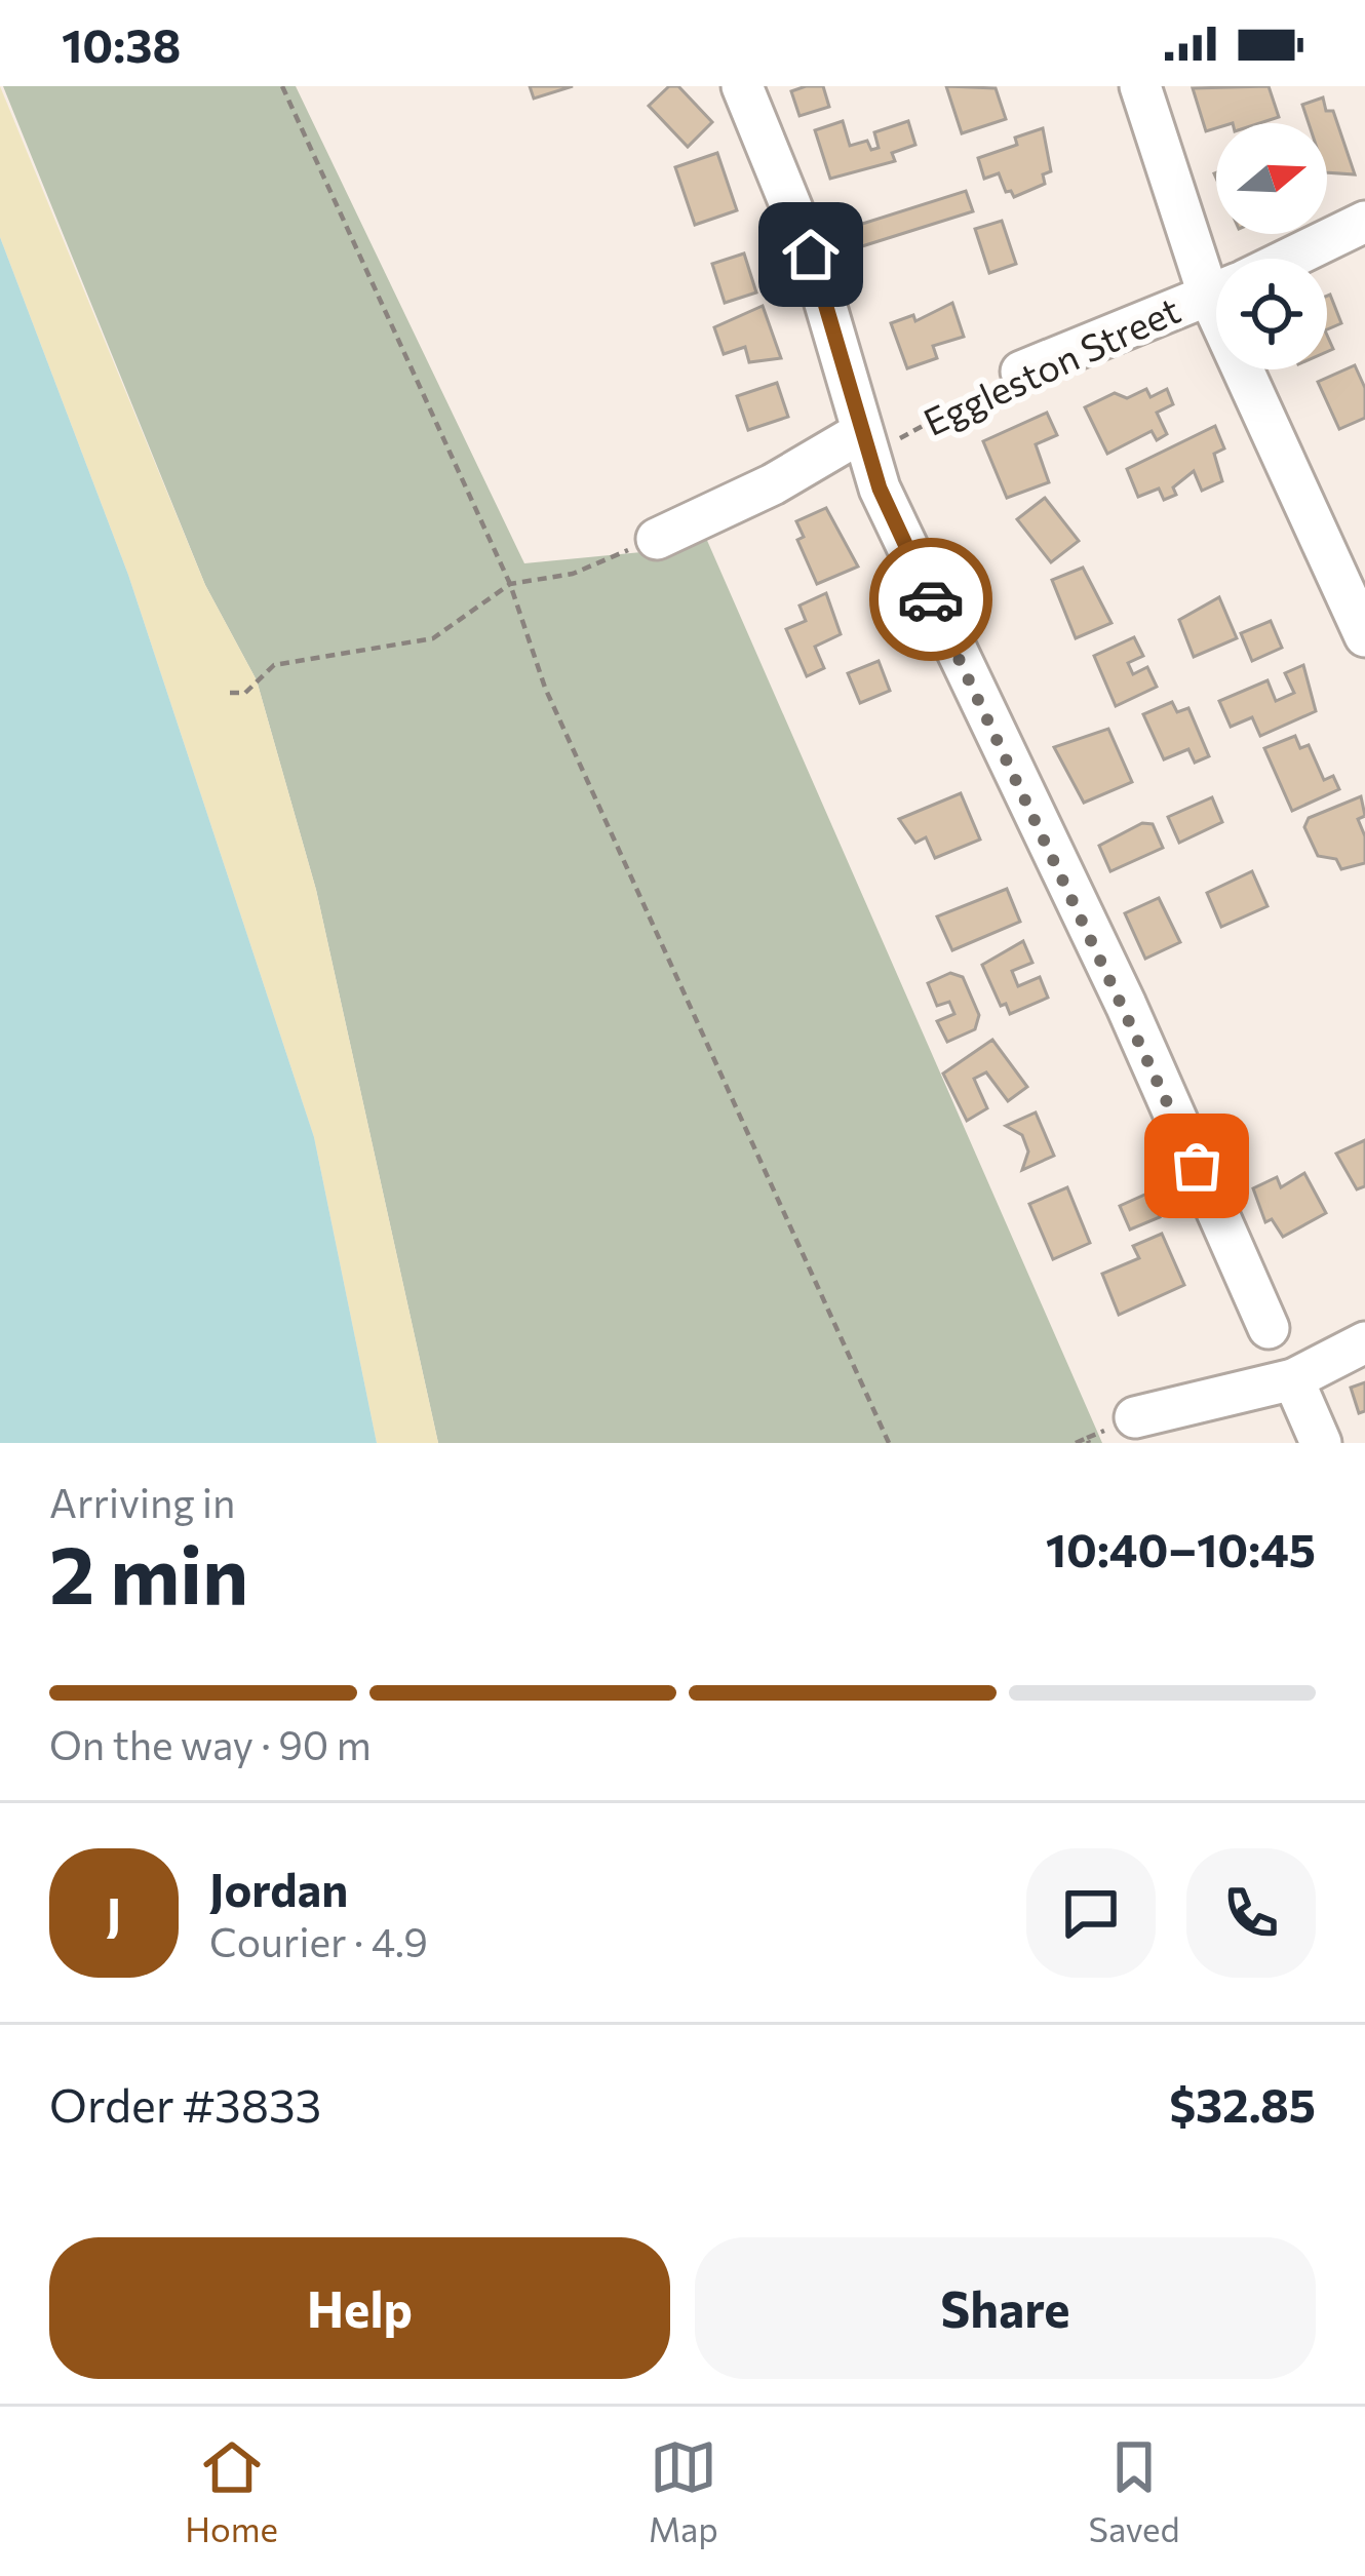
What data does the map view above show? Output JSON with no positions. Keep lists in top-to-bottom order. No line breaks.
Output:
{"streets":{"street":["Eggleston Street"]},"north":"right","page":{"status":"10:38","heading":["2 min","Arriving in","10:40–10:45"],"panel":["Jordan","Courier · 4.9","Order #3833","$32.85"],"bar":"On the way · 90 m","round":"J","buttons":["Help","Share"],"tabs":["Home","Map","Saved"]}}
